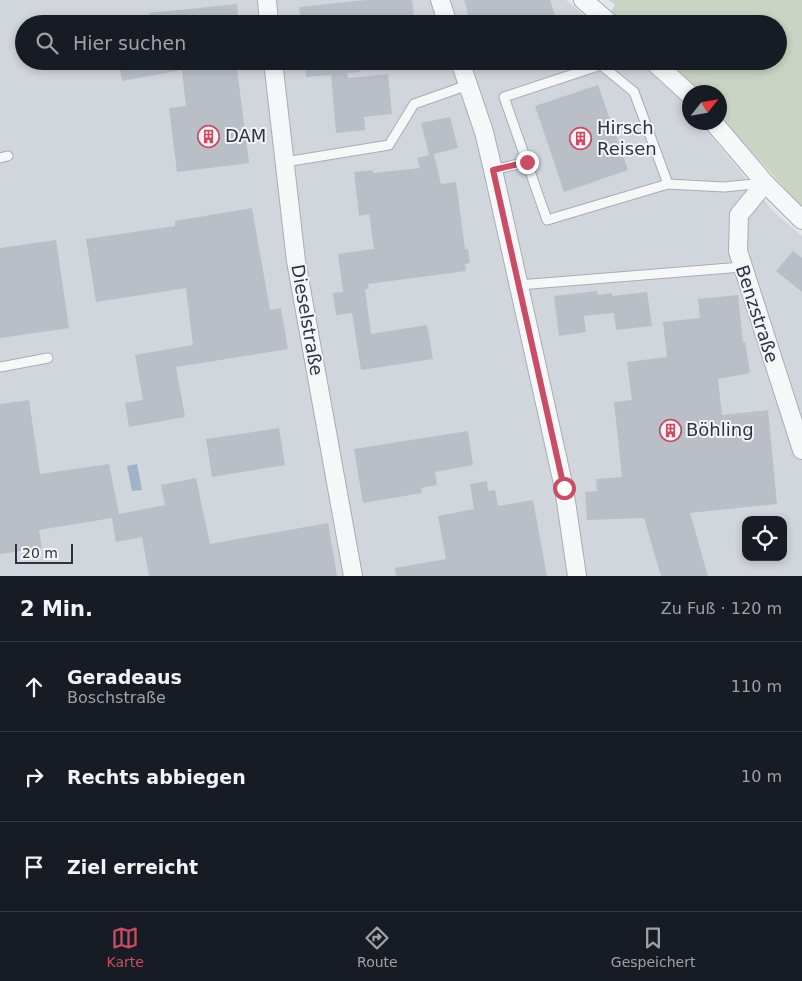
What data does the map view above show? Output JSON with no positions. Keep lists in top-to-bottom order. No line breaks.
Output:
{"streets":{"street":["Benzstraße","Dieselstraße"]},"places":{"building":["DAM","Hirsch Reisen","Böhling"]},"scale_bar":"20 m","north":"top right","page":{"search":"Hier suchen","scale":"20 m","heading":["2 Min.","Zu Fuß · 120 m"],"list":[["Geradeaus","Boschstraße","110 m"],["Rechts abbiegen","10 m"],"Ziel erreicht"],"nav":["Karte","Route","Gespeichert"]}}
